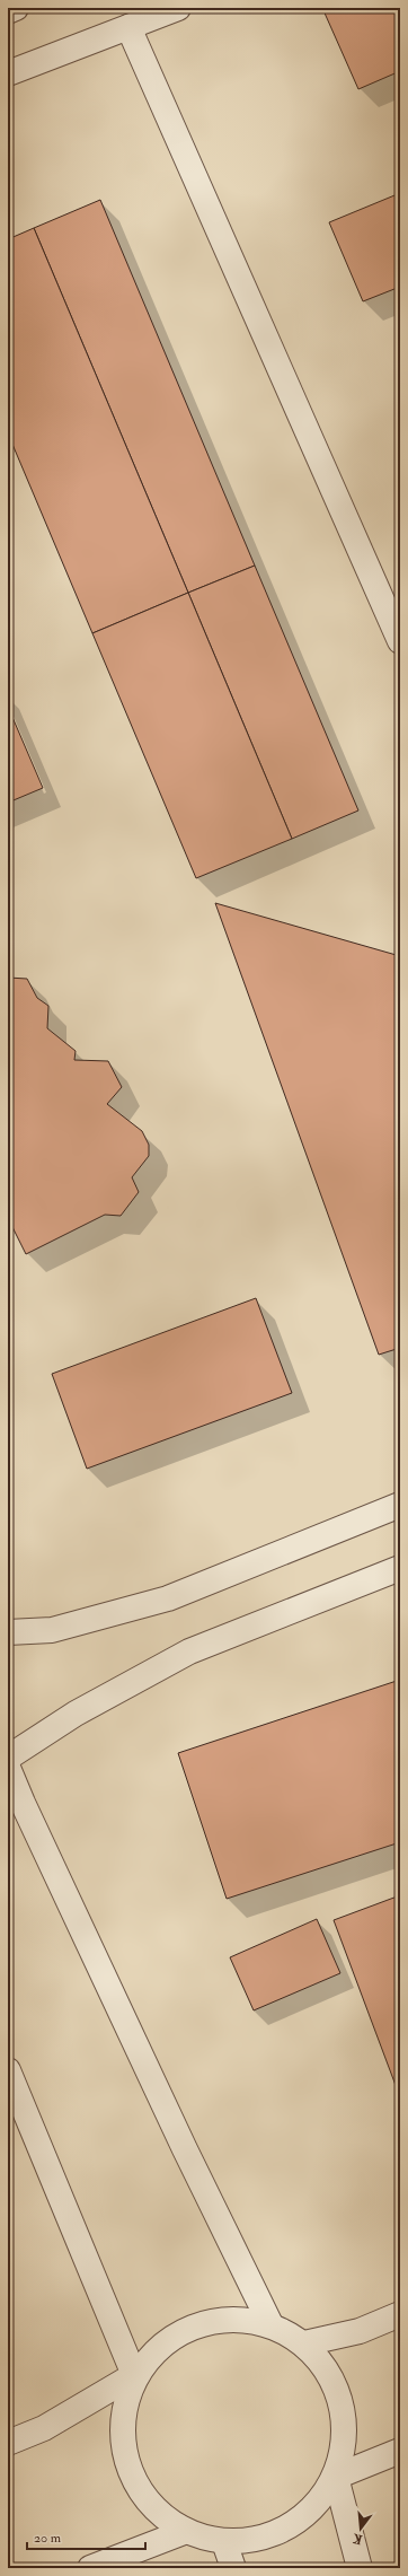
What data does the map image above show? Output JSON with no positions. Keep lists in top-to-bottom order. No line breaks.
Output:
{"scale_bar":"20 m","north":"bottom"}
